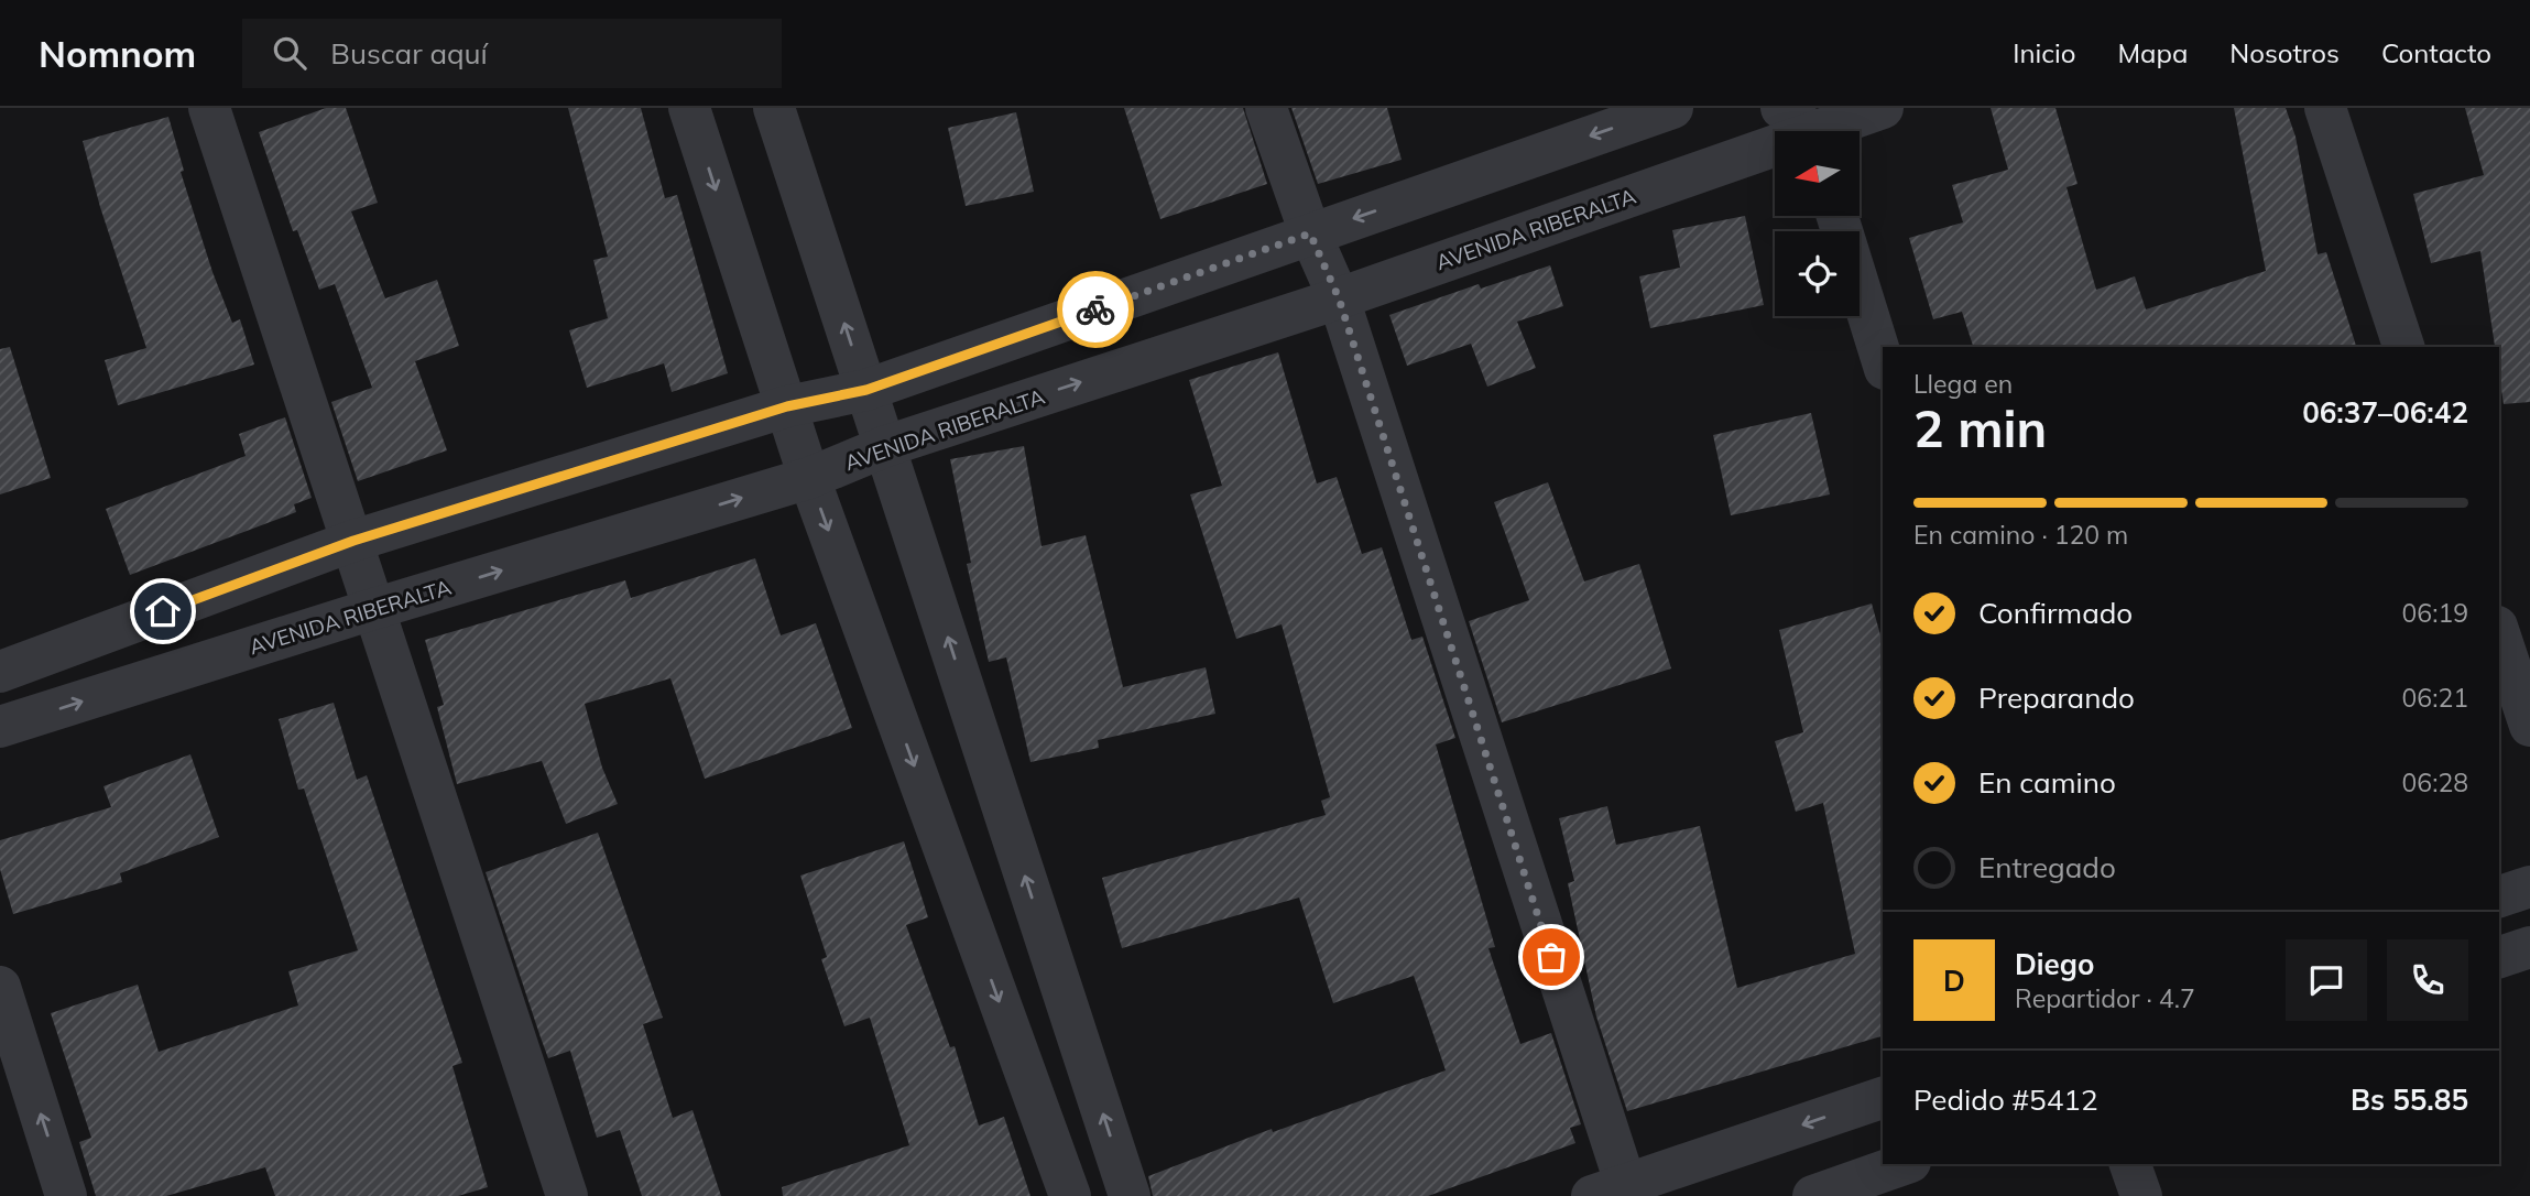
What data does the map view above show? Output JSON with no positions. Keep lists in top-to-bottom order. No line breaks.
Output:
{"streets":{"street":["AVENIDA RIBERALTA"]},"north":"left","page":{"header":"Nomnom","search":"Buscar aquí","nav":["Inicio","Mapa","Nosotros","Contacto"],"heading":["2 min","Llega en","06:37–06:42"],"panel":["Diego","Repartidor · 4.7","Pedido #5412","Bs 55.85"],"bar":"En camino · 120 m","list":[["Confirmado","06:19"],["Preparando","06:21"],["En camino","06:28"],"Entregado"],"round":"D"}}
